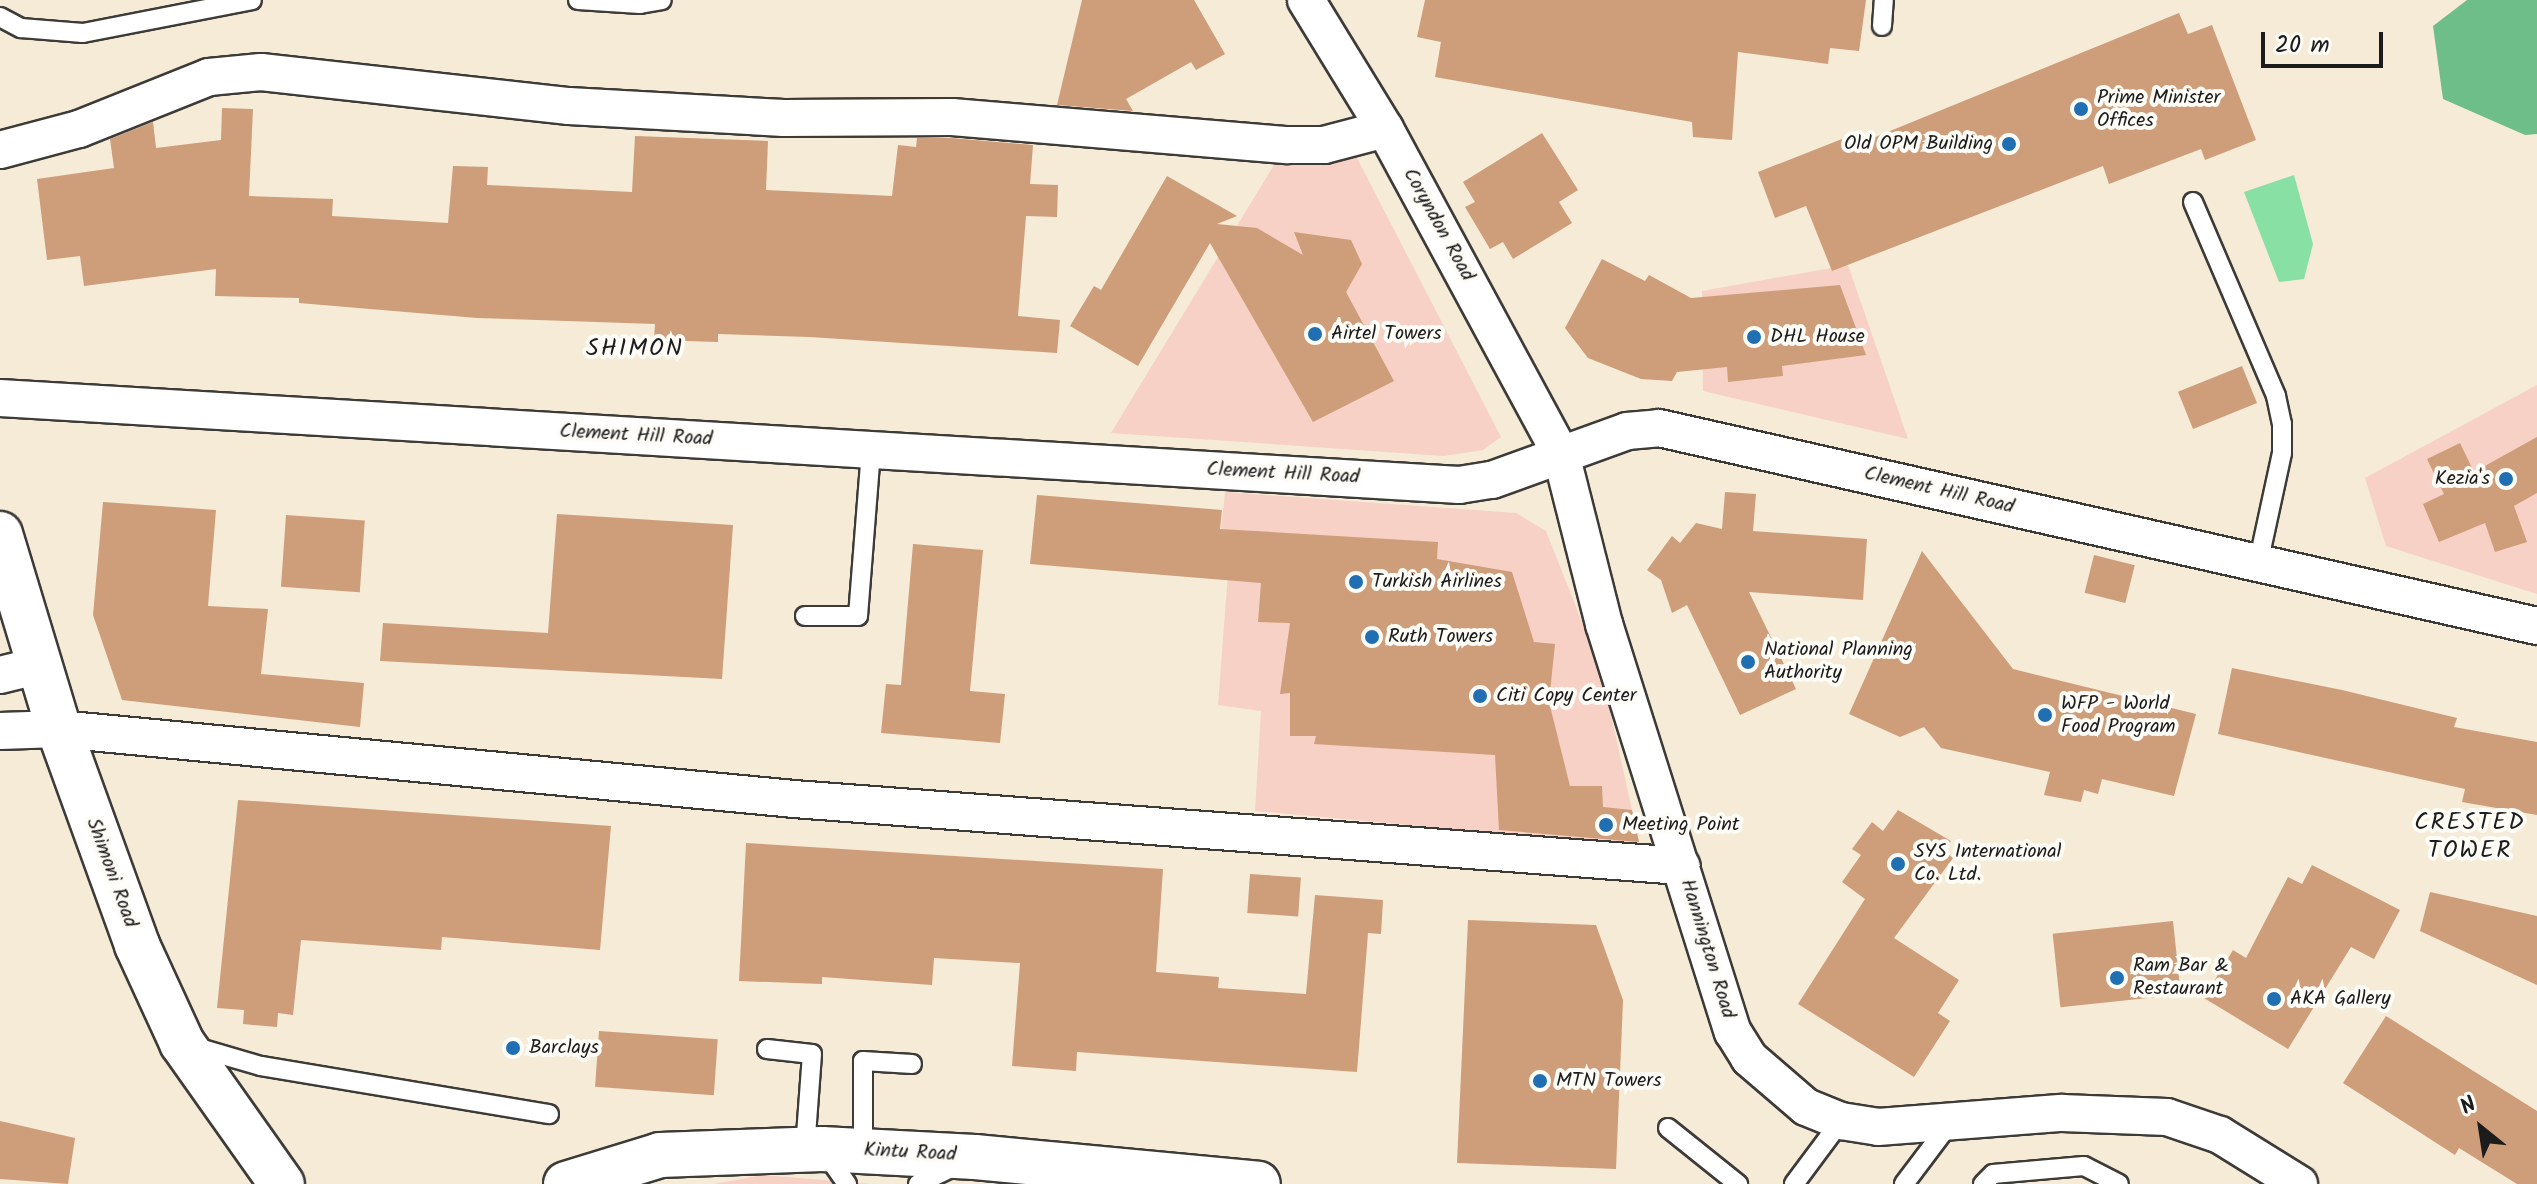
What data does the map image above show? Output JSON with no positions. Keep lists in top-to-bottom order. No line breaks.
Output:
{"streets":{"street":["Coryndon Road","Clement Hill Road","Shimoni Road","Hannington Road","Kintu Road"]},"crossings":[["Coryndon Road","Clement Hill Road"],["Coryndon Road","Hannington Road"],["Clement Hill Road","Hannington Road"]],"districts":["SHIMON","CRESTED TOWER"],"places":["Prime Minister Offices","Old OPM Building","Airtel Towers","DHL House","Kezia's","Turkish Airlines","Ruth Towers","National Planning Authority","Citi Copy Center","WFP - World Food Program","Meeting Point","SYS International Co. Ltd.","Ram Bar & Restaurant","AKA Gallery","Barclays","MTN Towers"],"scale_bar":"20 m","north":"top left"}
